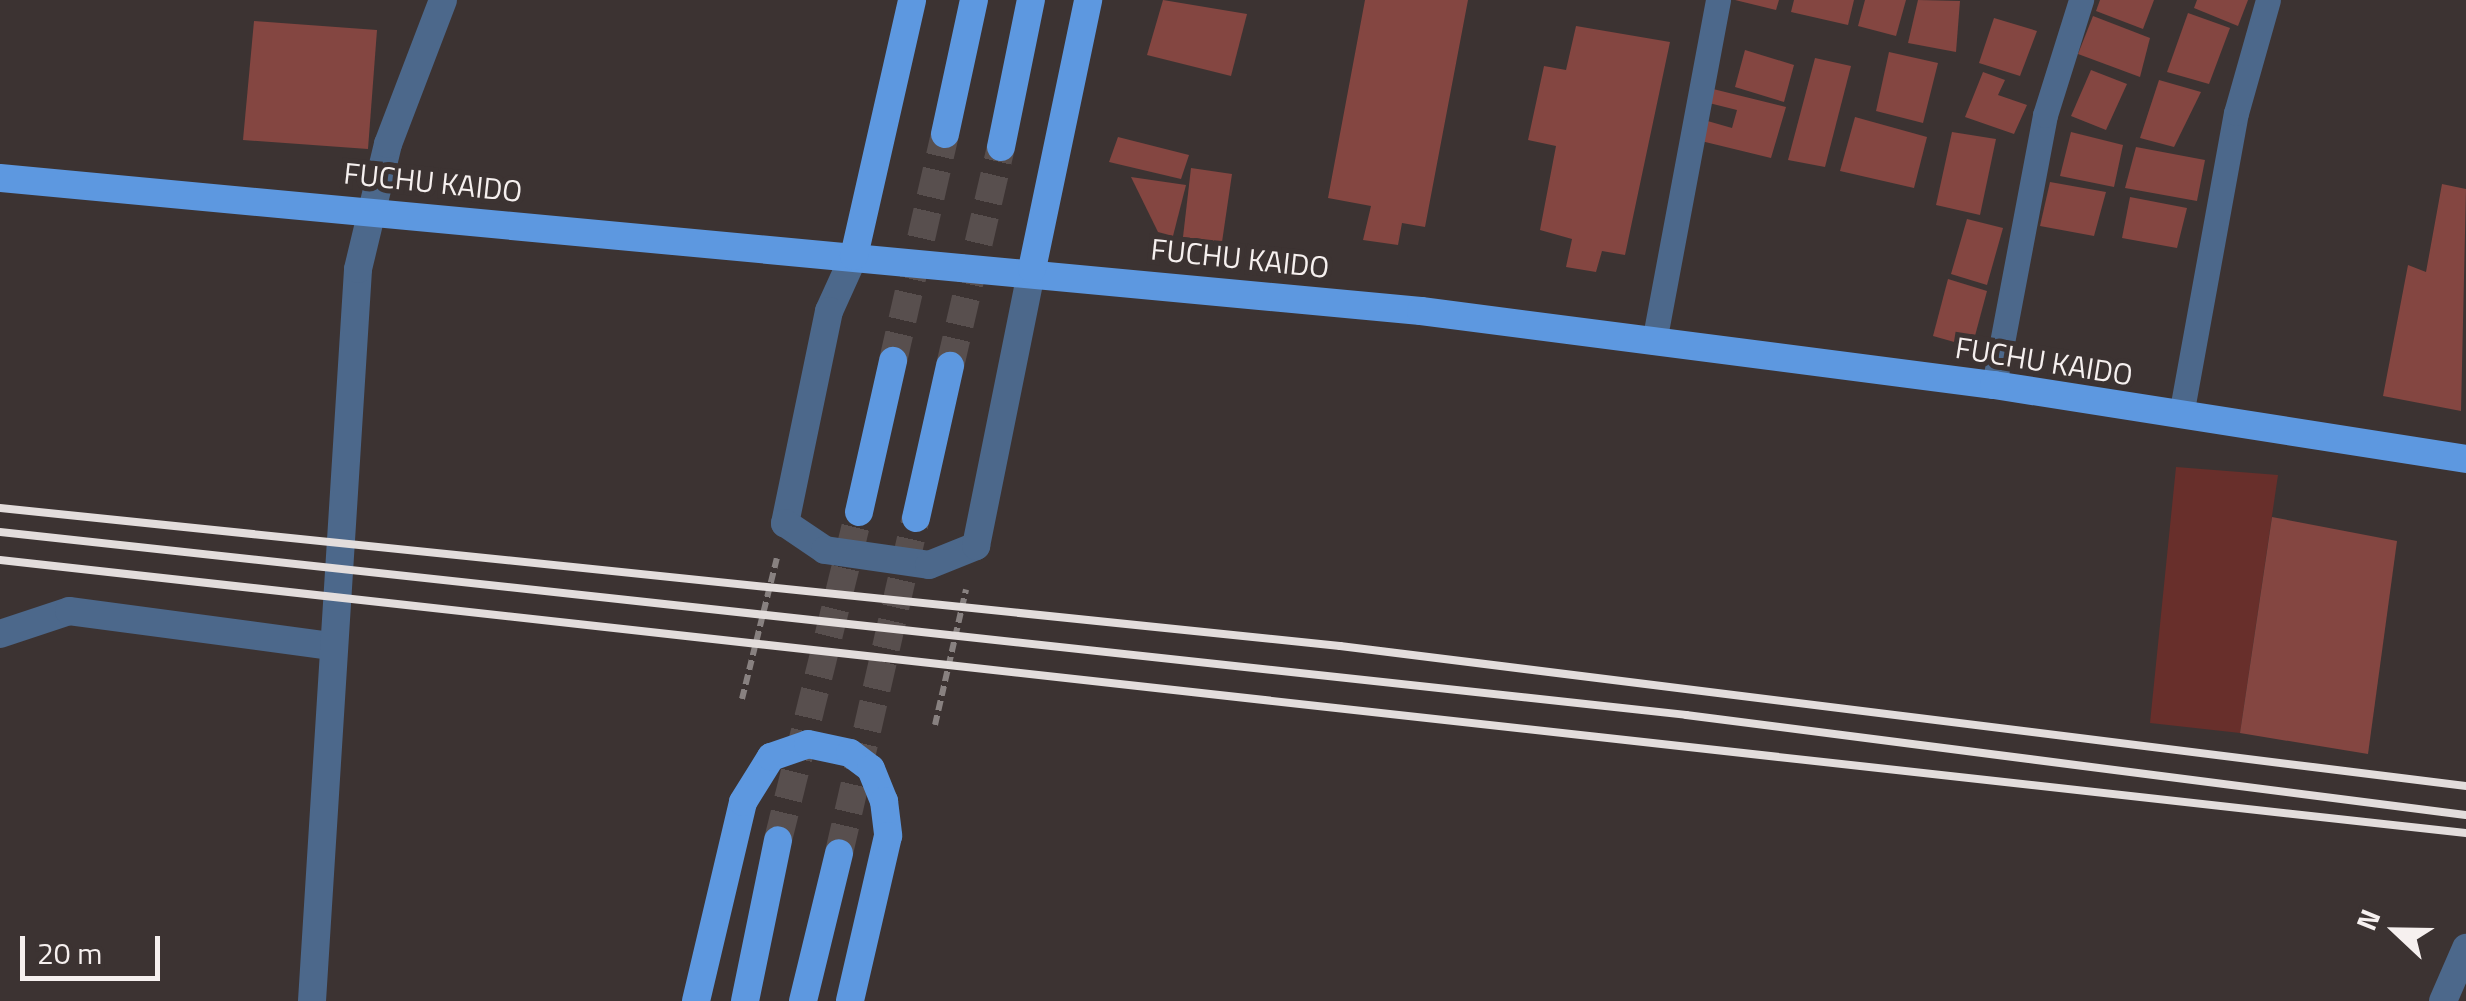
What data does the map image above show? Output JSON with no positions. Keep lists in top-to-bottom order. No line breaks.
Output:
{"streets":{"main road":["FUCHU KAIDO"]},"scale_bar":"20 m","north":"left"}
